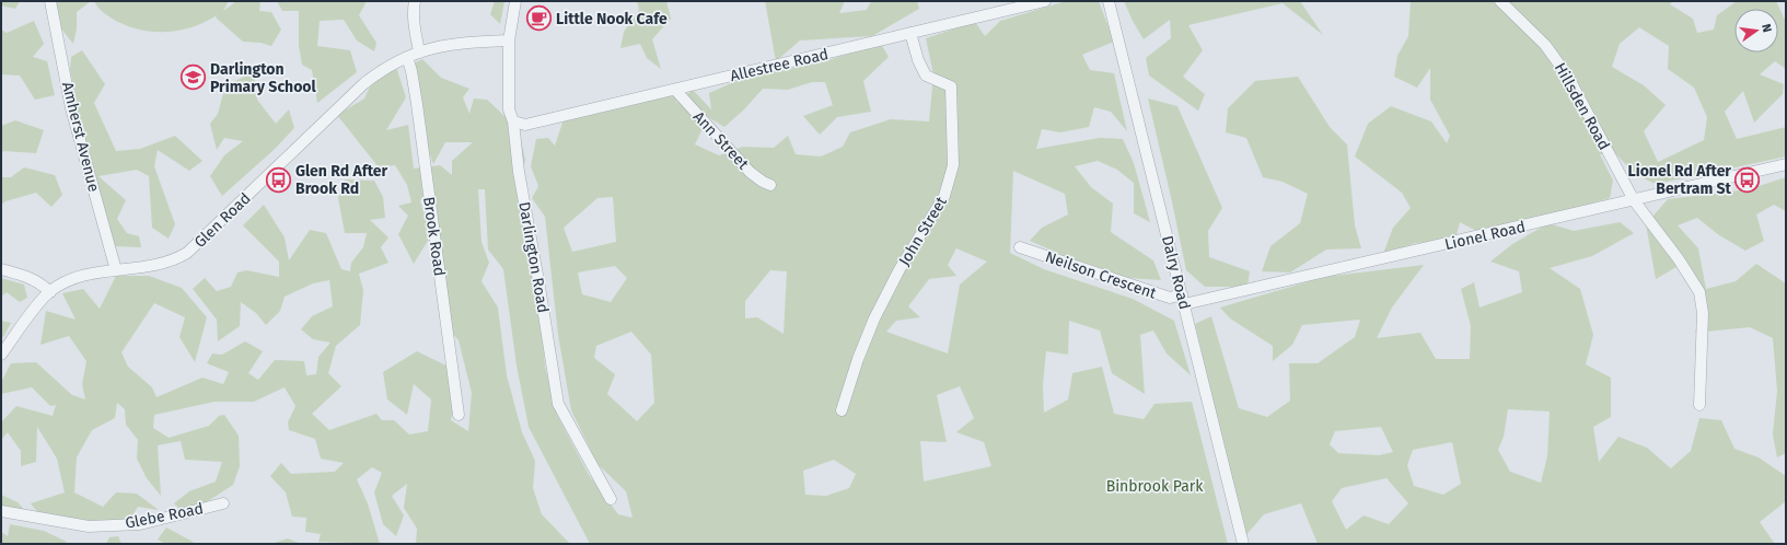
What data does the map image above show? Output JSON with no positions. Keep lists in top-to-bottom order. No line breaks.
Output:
{"streets":{"street":["Allestree Road","Hillsden Road","Amherst Avenue","Ann Street","Glen Road","John Street","Lionel Road","Brook Road","Darlington Road","Dalry Road","Neilson Crescent","Glebe Road"]},"crossings":[["Allestree Road","Ann Street"],["Allestree Road","John Street"],["Allestree Road","Darlington Road"],["Hillsden Road","Lionel Road"],["Amherst Avenue","Glen Road"],["Glen Road","Brook Road"],["Glen Road","Darlington Road"],["Lionel Road","Dalry Road"],["Lionel Road","Neilson Crescent"],["Dalry Road","Neilson Crescent"]],"parks":["Binbrook Park"],"places":{"cafe":["Little Nook Cafe"],"school or university":["Darlington Primary School"],"bus stop":["Glen Rd After Brook Rd","Lionel Rd After Bertram St"]},"north":"right"}
